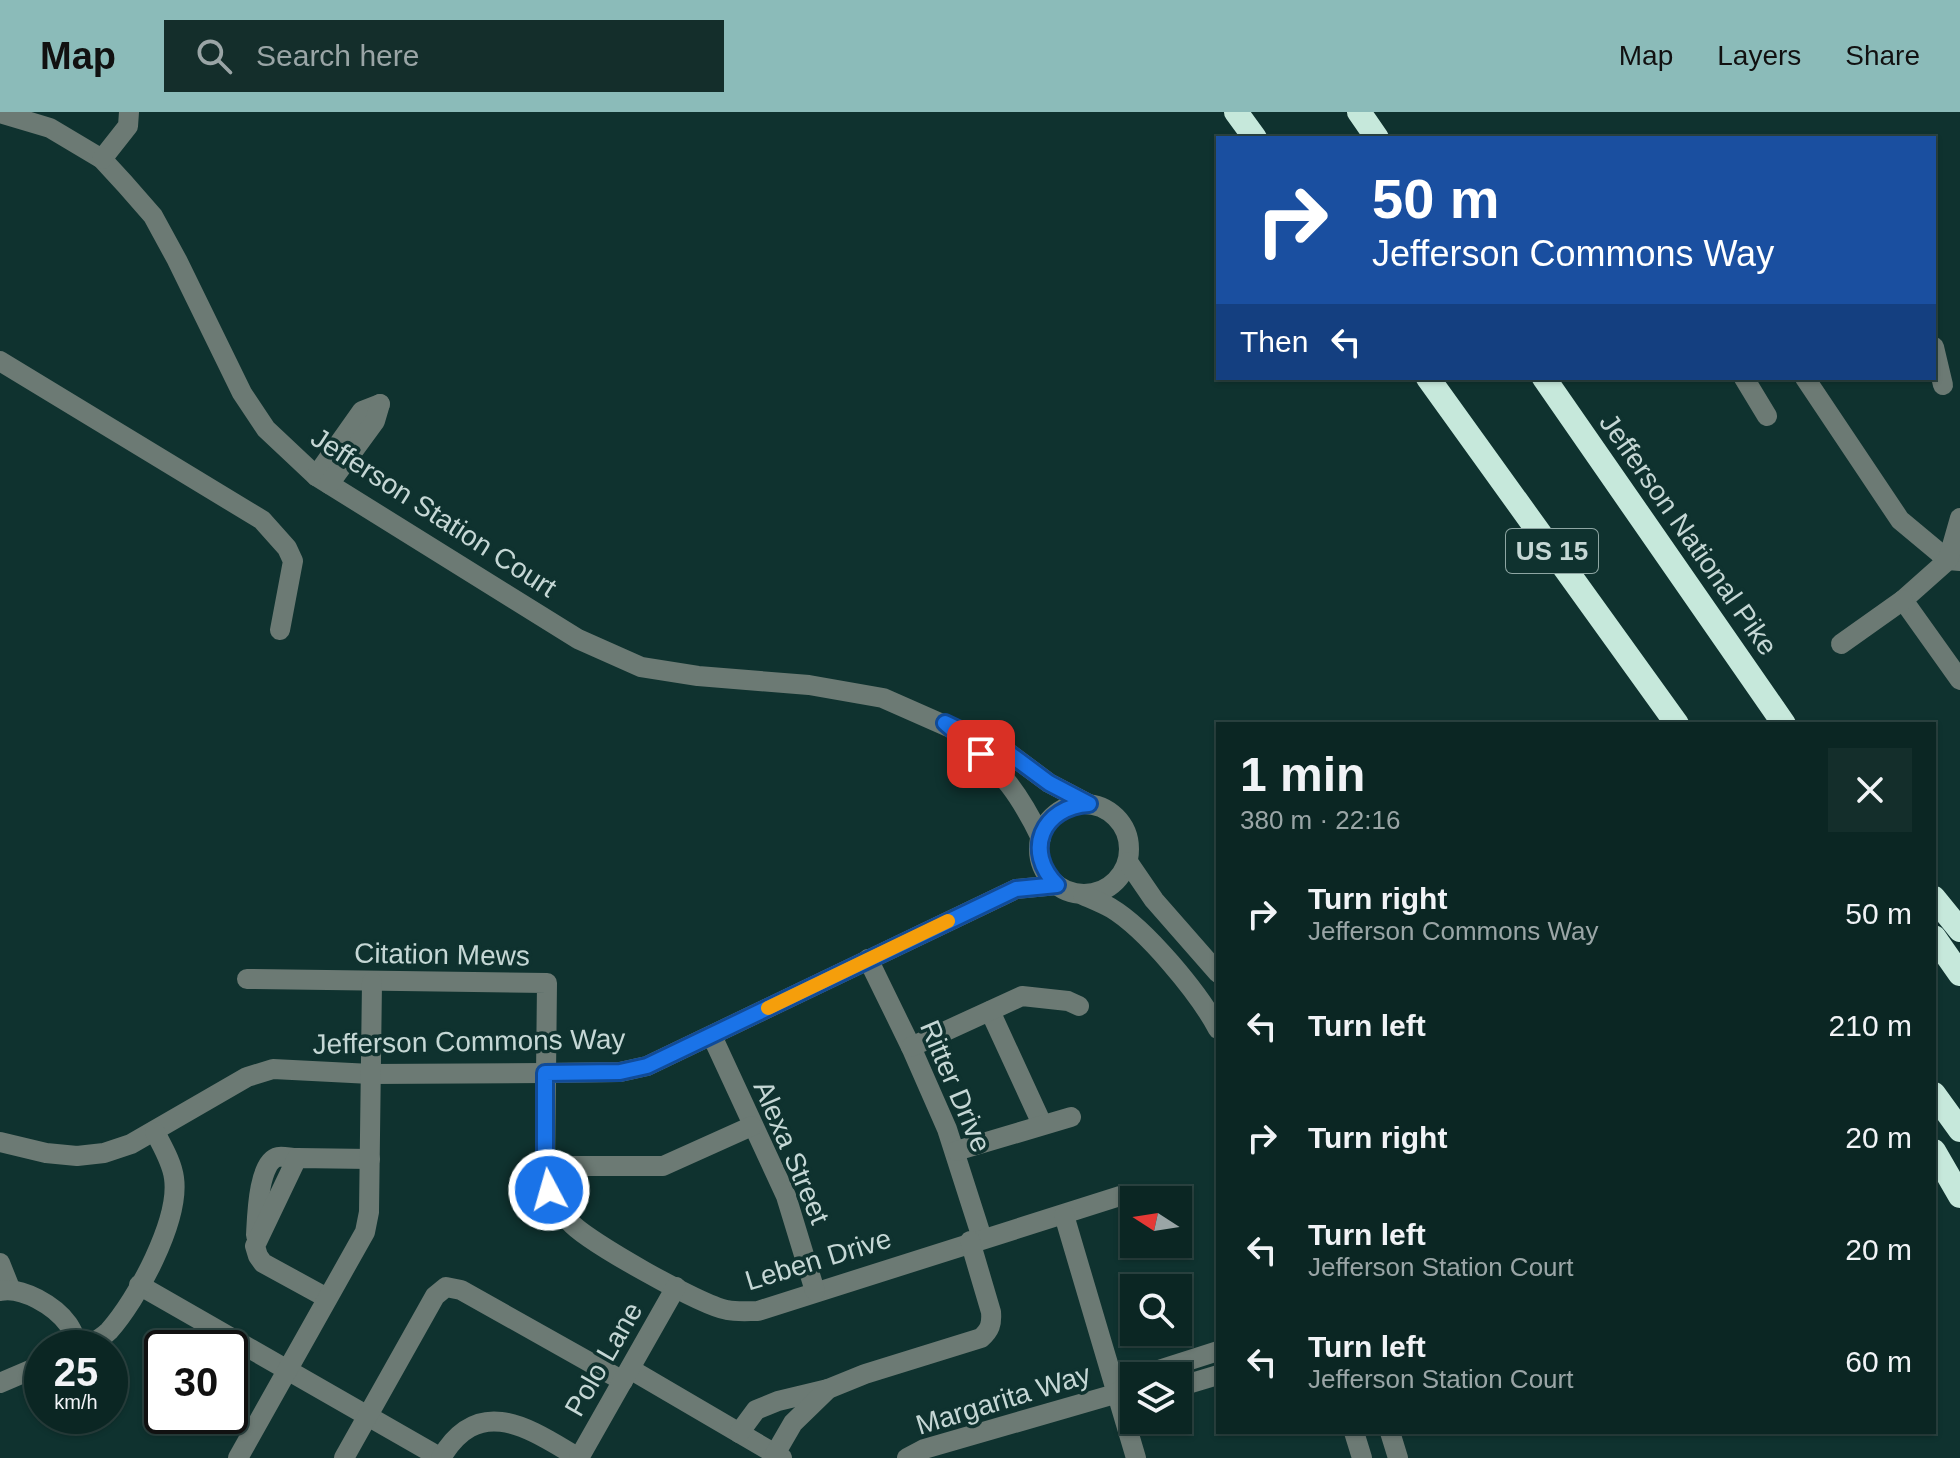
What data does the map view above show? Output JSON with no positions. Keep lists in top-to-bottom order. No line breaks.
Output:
{"streets":{"highway":["Jefferson National Pike","US 15"],"street":["Jefferson Station Court","Citation Mews","Jefferson Commons Way","Ritter Drive","Alexa Street","Leben Drive","Polo Lane","Margarita Way"]},"crossings":[["Jefferson Station Court","Jefferson Commons Way"],["Citation Mews","Jefferson Commons Way"],["Citation Mews","Leben Drive"],["Jefferson Commons Way","Ritter Drive"],["Jefferson Commons Way","Alexa Street"],["Jefferson Commons Way","Leben Drive"],["Ritter Drive","Leben Drive"],["Alexa Street","Leben Drive"],["Leben Drive","Polo Lane"]],"north":"left","page":{"header":"Map","search":"Search here","nav":["Map","Layers","Share"],"turn":["50 m","Jefferson Commons Way"],"then":"Then","heading":["1 min","380 m · 22:16"],"list":[{"name":"Turn right","note":"Jefferson Commons Way","value":"50 m"},{"name":"Turn left","value":"210 m"},{"name":"Turn right","value":"20 m"},{"name":"Turn left","note":"Jefferson Station Court","value":"20 m"},{"name":"Turn left","note":"Jefferson Station Court","value":"60 m"}],"speed":"25 km/h","limit":"30"}}
